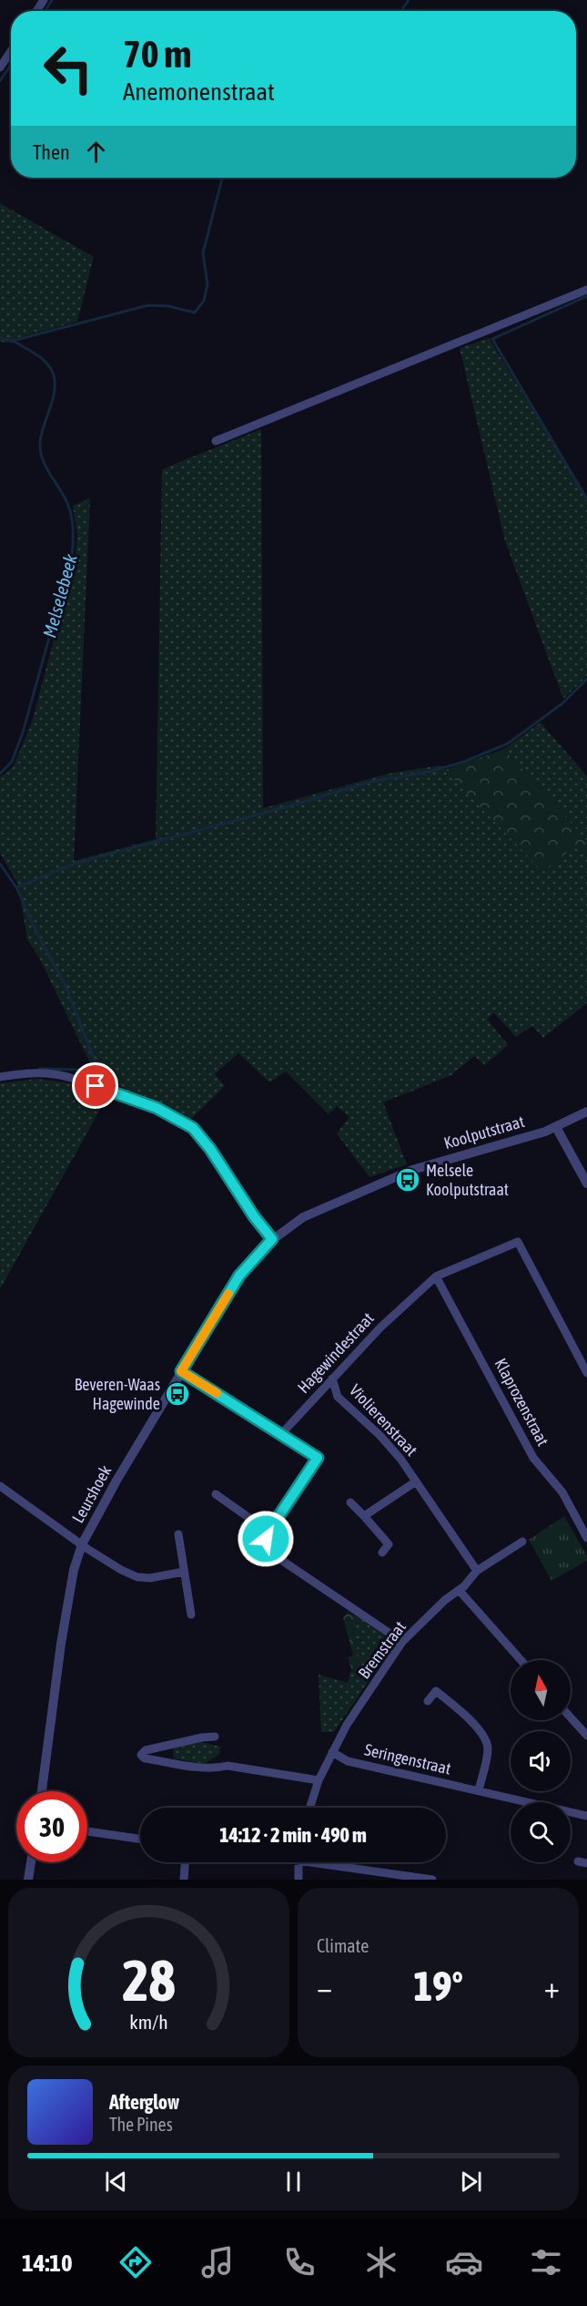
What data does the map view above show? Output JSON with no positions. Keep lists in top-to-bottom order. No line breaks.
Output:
{"streets":{"street":["Koolputstraat","Hagewindestraat","Klaprozenstraat","Violierenstraat","Leurshoek","Bremstraat","Seringenstraat"]},"crossings":[["Koolputstraat","Leurshoek"],["Hagewindestraat","Klaprozenstraat"],["Hagewindestraat","Violierenstraat"],["Violierenstraat","Bremstraat"],["Bremstraat","Seringenstraat"]],"water":["Melselebeek"],"places":{"bus stop":["Melsele Koolputstraat","Beveren-Waas Hagewinde"]},"north":"top","page":{"turn":["70 m","Anemonenstraat"],"then":"Then","limit":"30","trip":"14:12 · 2 min · 490 m","tile":"Climate","heat":["−","19°","+"],"song":["Afterglow","The Pines"],"tabs":"14:10","gauge":["28","km/h"]}}
